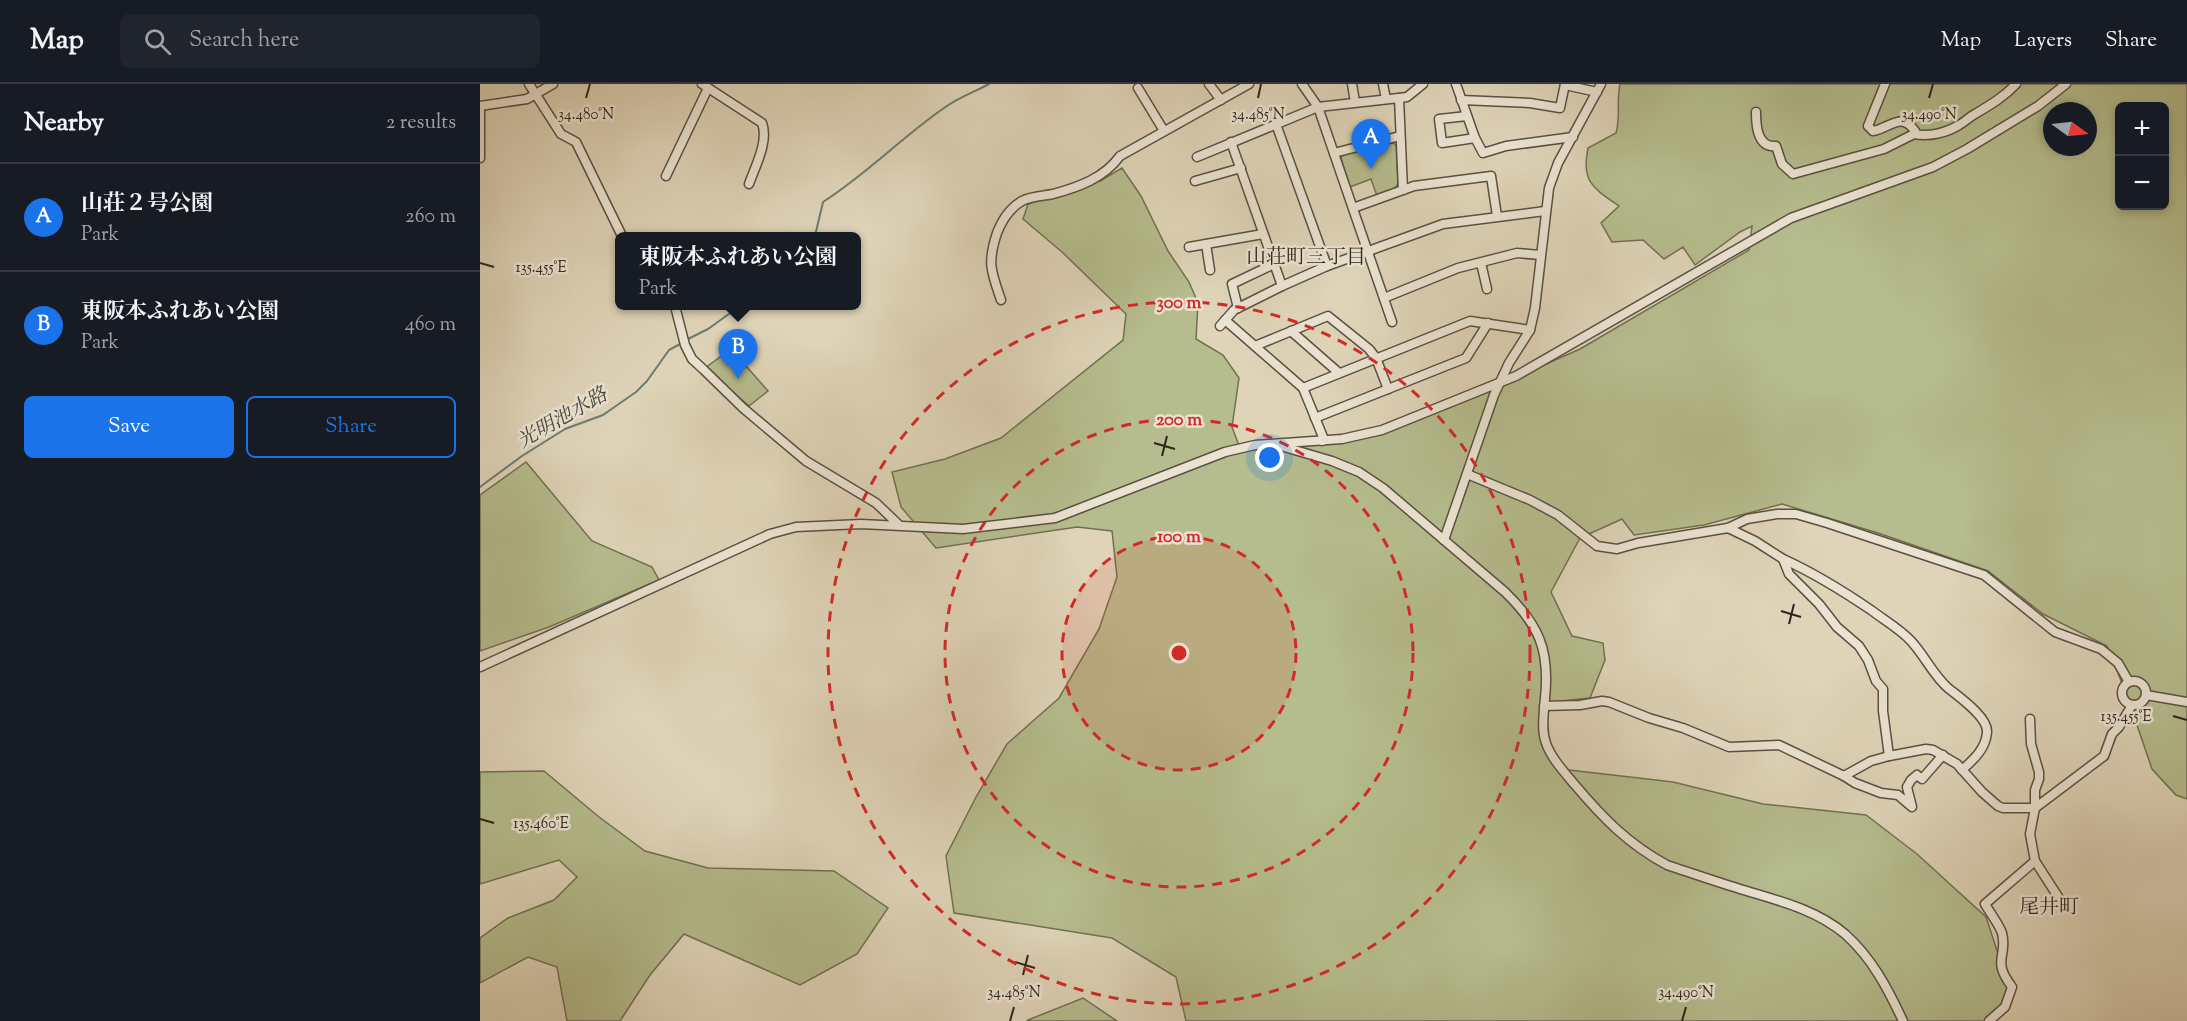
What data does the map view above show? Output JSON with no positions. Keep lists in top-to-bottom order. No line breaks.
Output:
{"districts":["山荘町三丁目","尾井町"],"water":["光明池水路"],"north":"right","page":{"header":"Map","search":"Search here","nav":["Map","Layers","Share"],"heading":["Nearby","2 results"],"map_buttons":["+","−"],"pins":["A","B"],"list":[{"mark":"A","name":"山荘２号公園","note":"Park","value":"260 m"},{"mark":"B","name":"東阪本ふれあい公園","note":"Park","value":"460 m"}],"popup":["東阪本ふれあい公園","Park"],"buttons":["Save","Share"]},"coordinates":["34.480°N","34.485°N","34.490°N","135.455°E","135.460°E"],"rings":["300 m","200 m","100 m"]}
